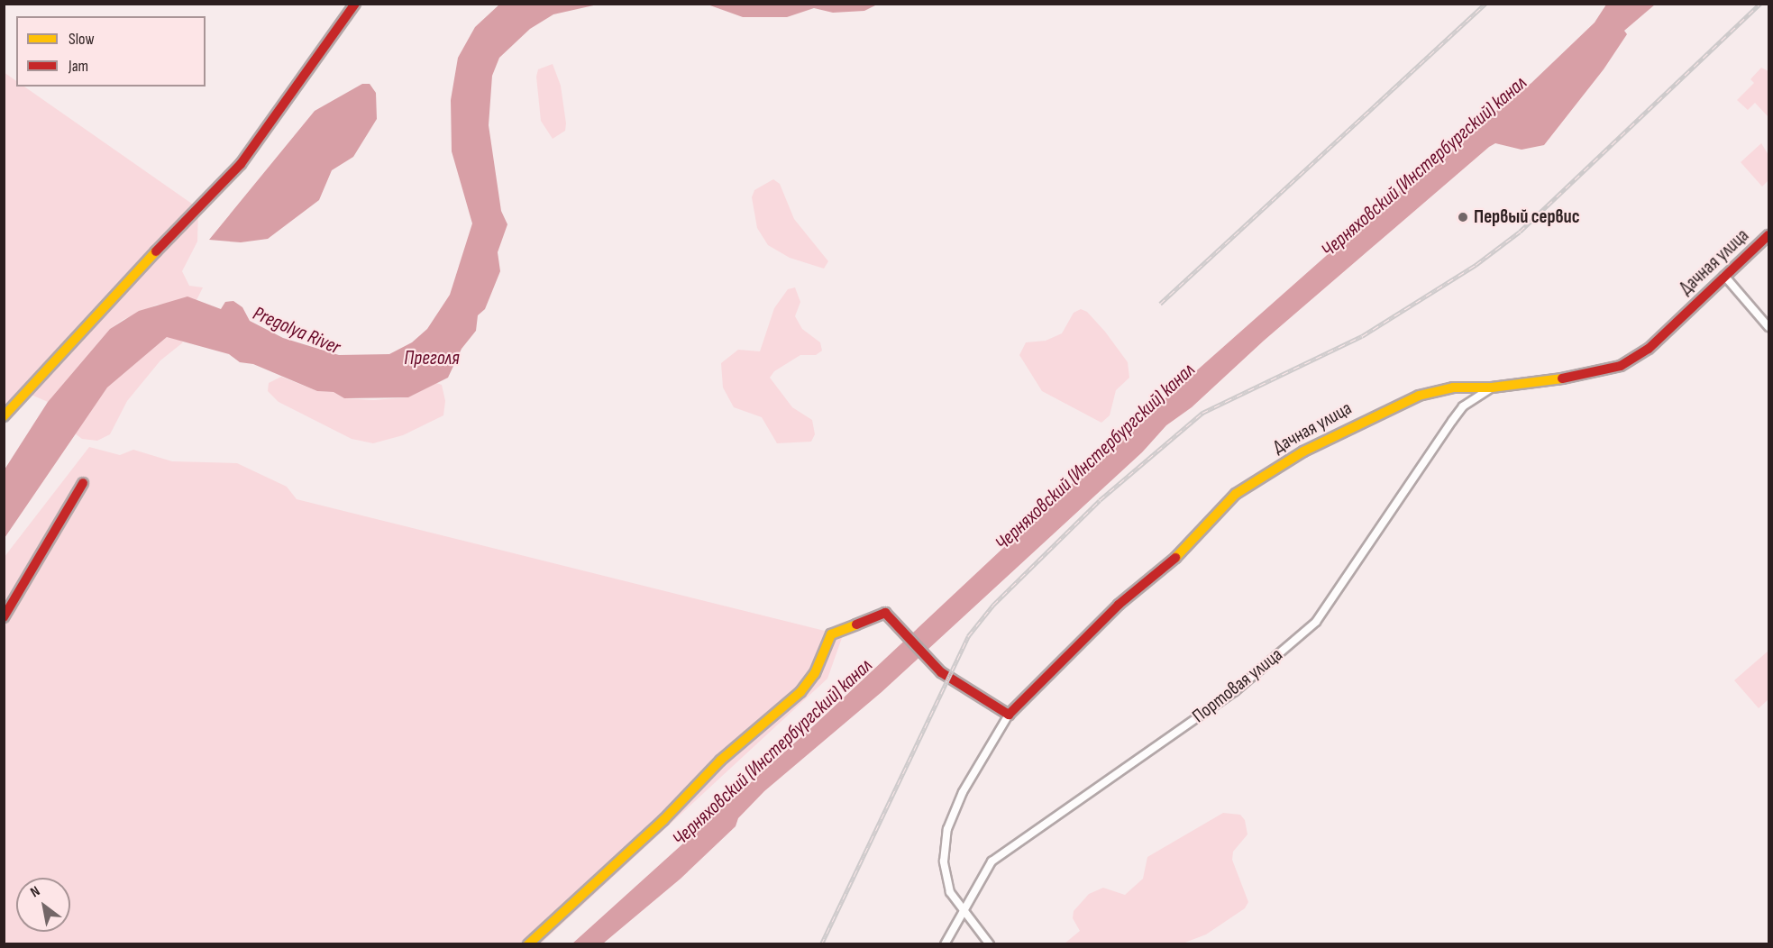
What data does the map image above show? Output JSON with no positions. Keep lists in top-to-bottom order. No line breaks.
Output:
{"streets":{"street":["Дачная улица","Портовая улица"]},"crossings":[["Дачная улица","Портовая улица"]],"water":["Черняховский (Инстербургский) канал","Pregolya River","Преголя"],"places":["Первый сервис"],"legend":["Slow","Jam"],"north":"top left"}
